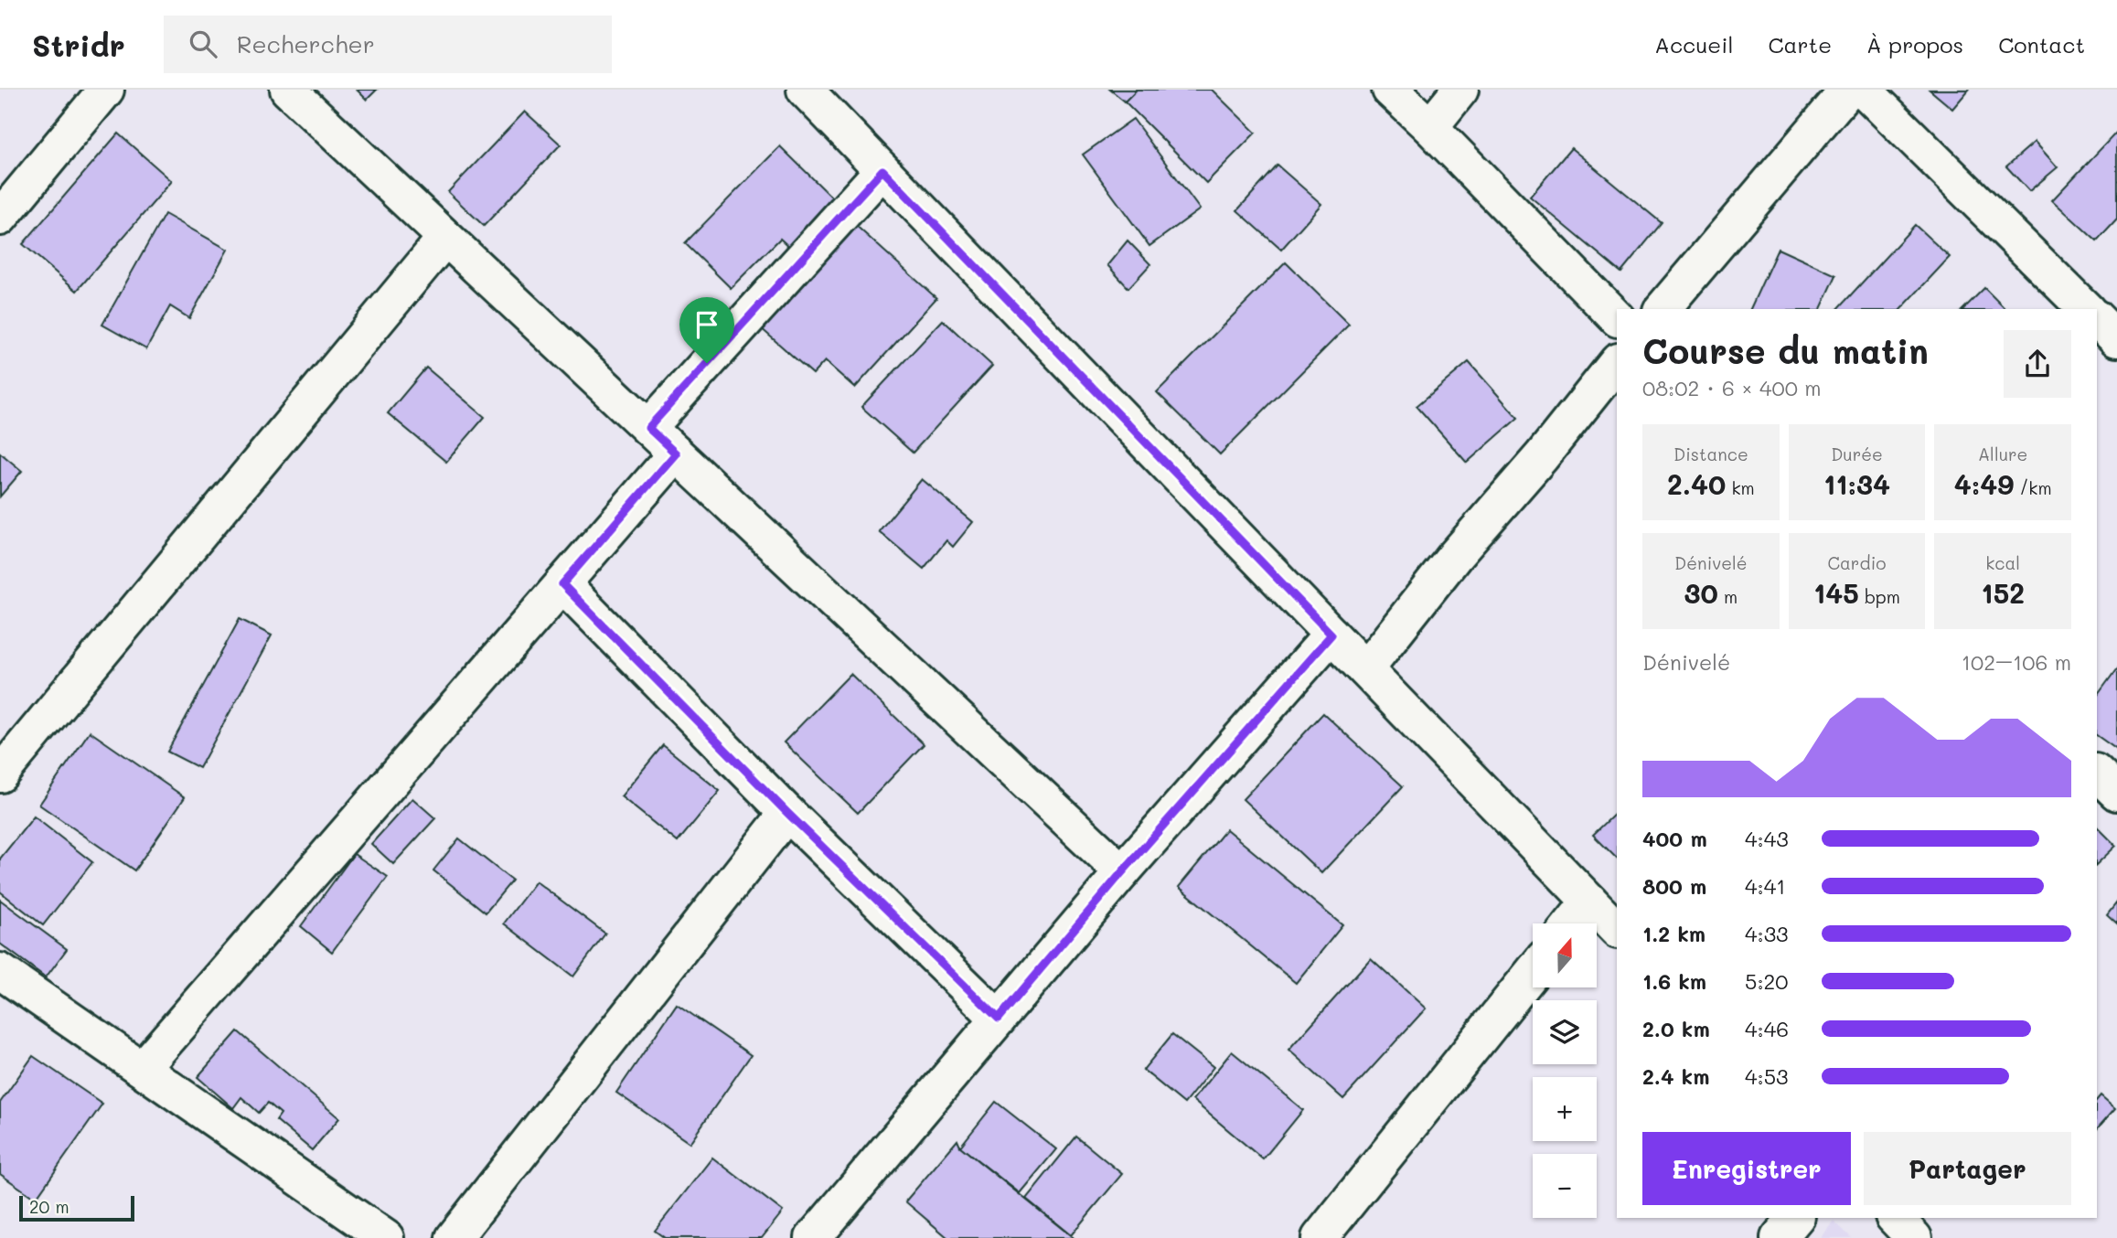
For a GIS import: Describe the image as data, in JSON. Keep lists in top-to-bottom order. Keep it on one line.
{"scale_bar":"20 m","north":"top","page":{"header":"Stridr","search":"Rechercher","nav":["Accueil","Carte","À propos","Contact"],"heading":["Course du matin","08:02 · 6 × 400 m"],"stats":[["Distance","2.40 km"],["Durée","11:34"],["Allure","4:49 /km"],["Dénivelé","30 m"],["Cardio","145 bpm"],["kcal","152"]],"chart":["Dénivelé","102–106 m"],"list":[{"name":"400 m","note":"4:43"},{"name":"800 m","note":"4:41"},{"name":"1.2 km","note":"4:33"},{"name":"1.6 km","note":"5:20"},{"name":"2.0 km","note":"4:46"},{"name":"2.4 km","note":"4:53"}],"map_buttons":["+","−"],"buttons":["Enregistrer","Partager"],"scale":"20 m"}}
